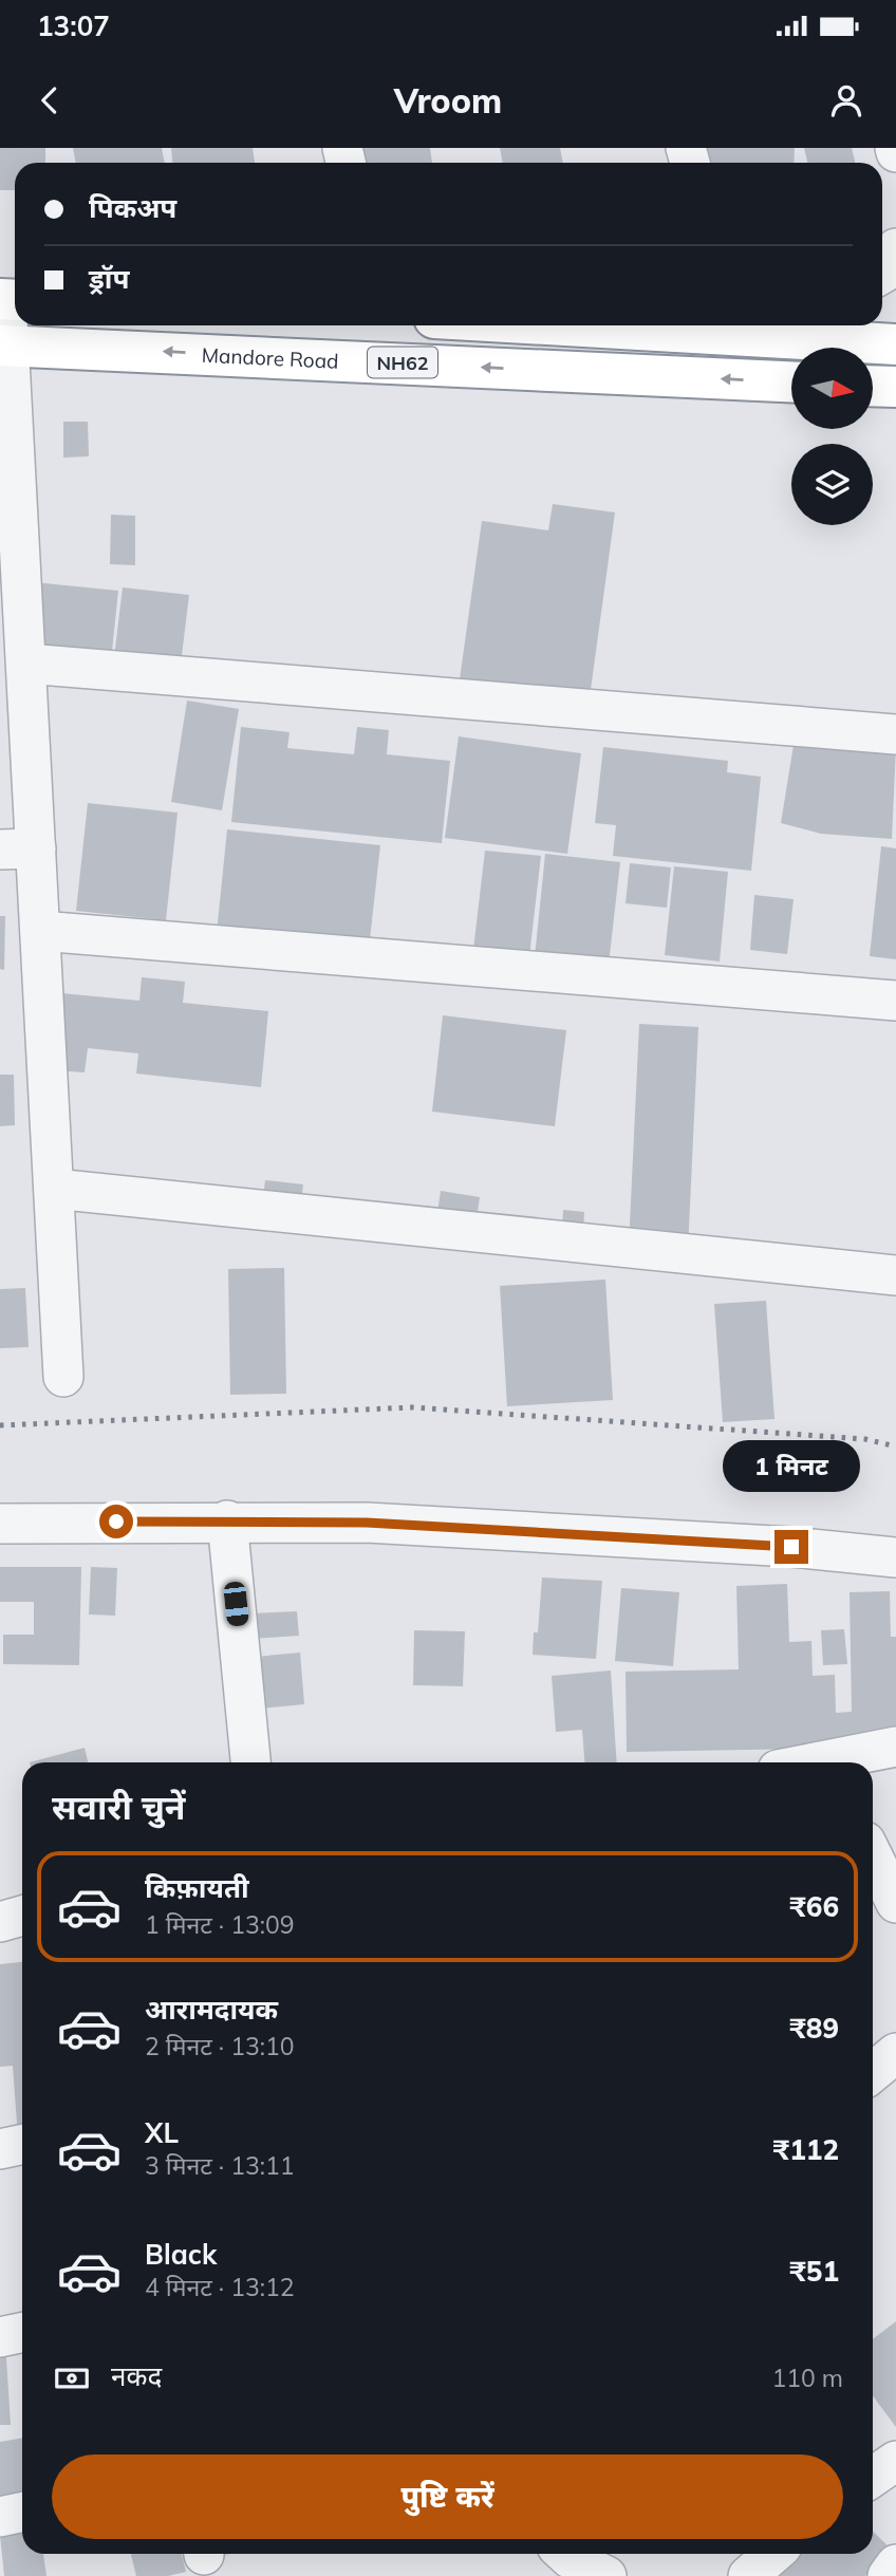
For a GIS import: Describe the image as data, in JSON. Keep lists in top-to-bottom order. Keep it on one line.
{"streets":{"highway":["Mandore Road","NH62"]},"one_way":["Mandore Road"],"north":"right","page":{"status":"13:07","header":"Vroom","banner":["पिकअप","ड्रॉप"],"bubble":"1 मिनट","heading":"सवारी चुनें","list":[{"name":"किफ़ायती","note":"1 मिनट · 13:09","value":"₹66"},{"name":"आरामदायक","note":"2 मिनट · 13:10","value":"₹89"},{"name":"XL","note":"3 मिनट · 13:11","value":"₹112"},{"name":"Black","note":"4 मिनट · 13:12","value":"₹51"}],"pay":["नकद","110 m"],"buttons":"पुष्टि करें"}}
